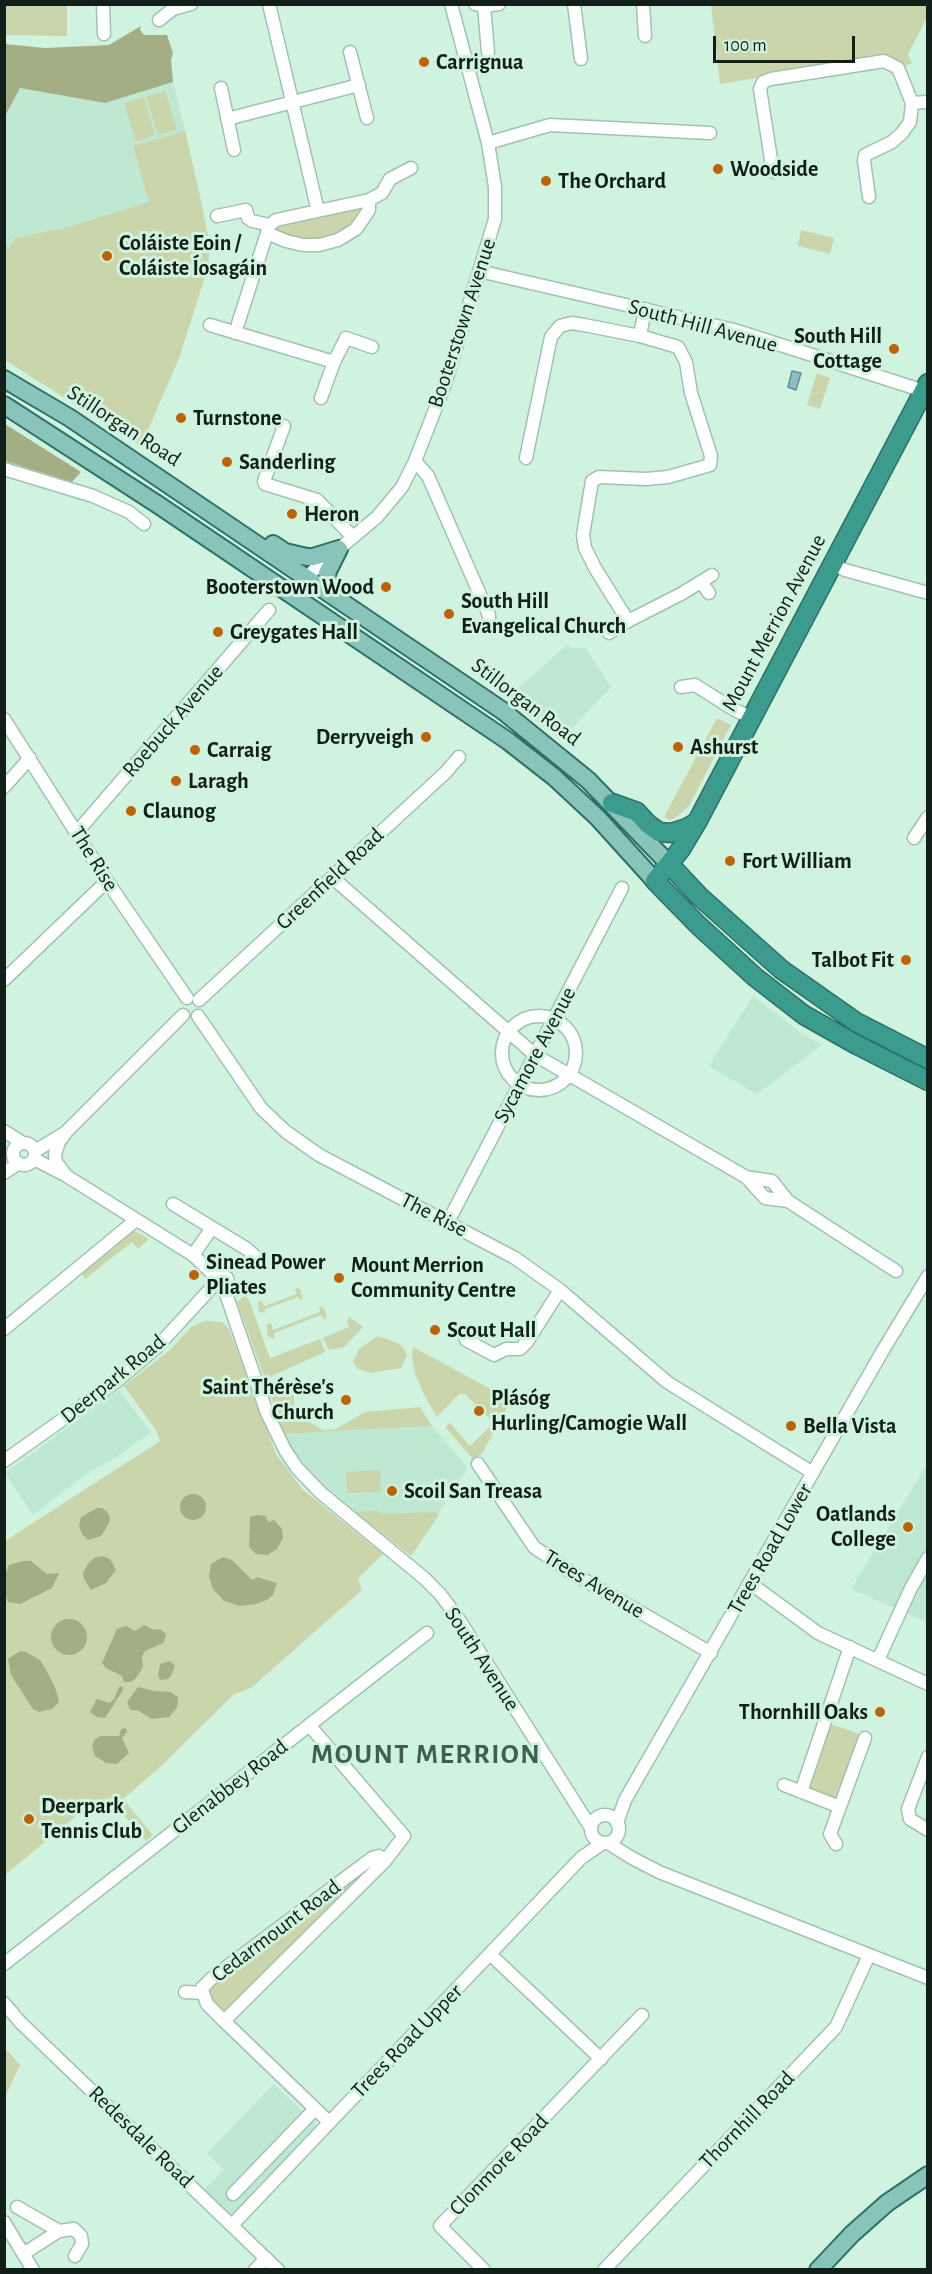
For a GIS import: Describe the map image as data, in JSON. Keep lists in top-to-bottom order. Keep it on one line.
{"streets":{"highway":["Stillorgan Road","Mount Merrion Avenue"],"street":["Booterstown Avenue","South Hill Avenue","Roebuck Avenue","The Rise","Greenfield Road","Sycamore Avenue","Deerpark Road","Trees Road Lower","Trees Avenue","South Avenue","Glenabbey Road","Cedarmount Road","Trees Road Upper","Thornhill Road","Redesdale Road","Clonmore Road"]},"crossings":[["Booterstown Avenue","South Hill Avenue"],["Booterstown Avenue","Stillorgan Road"],["South Hill Avenue","Mount Merrion Avenue"],["Stillorgan Road","Mount Merrion Avenue"],["Roebuck Avenue","The Rise"],["The Rise","Greenfield Road"],["The Rise","Sycamore Avenue"],["The Rise","Trees Road Lower"],["Deerpark Road","South Avenue"],["Trees Road Lower","Trees Avenue"],["Trees Road Lower","South Avenue"],["Glenabbey Road","Cedarmount Road"],["Cedarmount Road","Trees Road Upper"],["Trees Road Upper","Redesdale Road"]],"districts":["MOUNT MERRION"],"places":["Carrignua","Woodside","The Orchard","Coláiste Eoin / Coláiste Íosagáin","South Hill Cottage","Turnstone","Sanderling","Heron","Booterstown Wood","South Hill Evangelical Church","Greygates Hall","Derryveigh","Ashurst","Carraig","Laragh","Claunog","Fort William","Talbot Fit","Sinead Power Pliates","Mount Merrion Community Centre","Scout Hall","Saint Thérèse's Church","Plásóg Hurling/Camogie Wall","Bella Vista","Scoil San Treasa","Oatlands College","Thornhill Oaks","Deerpark Tennis Club"],"scale_bar":"100 m"}
